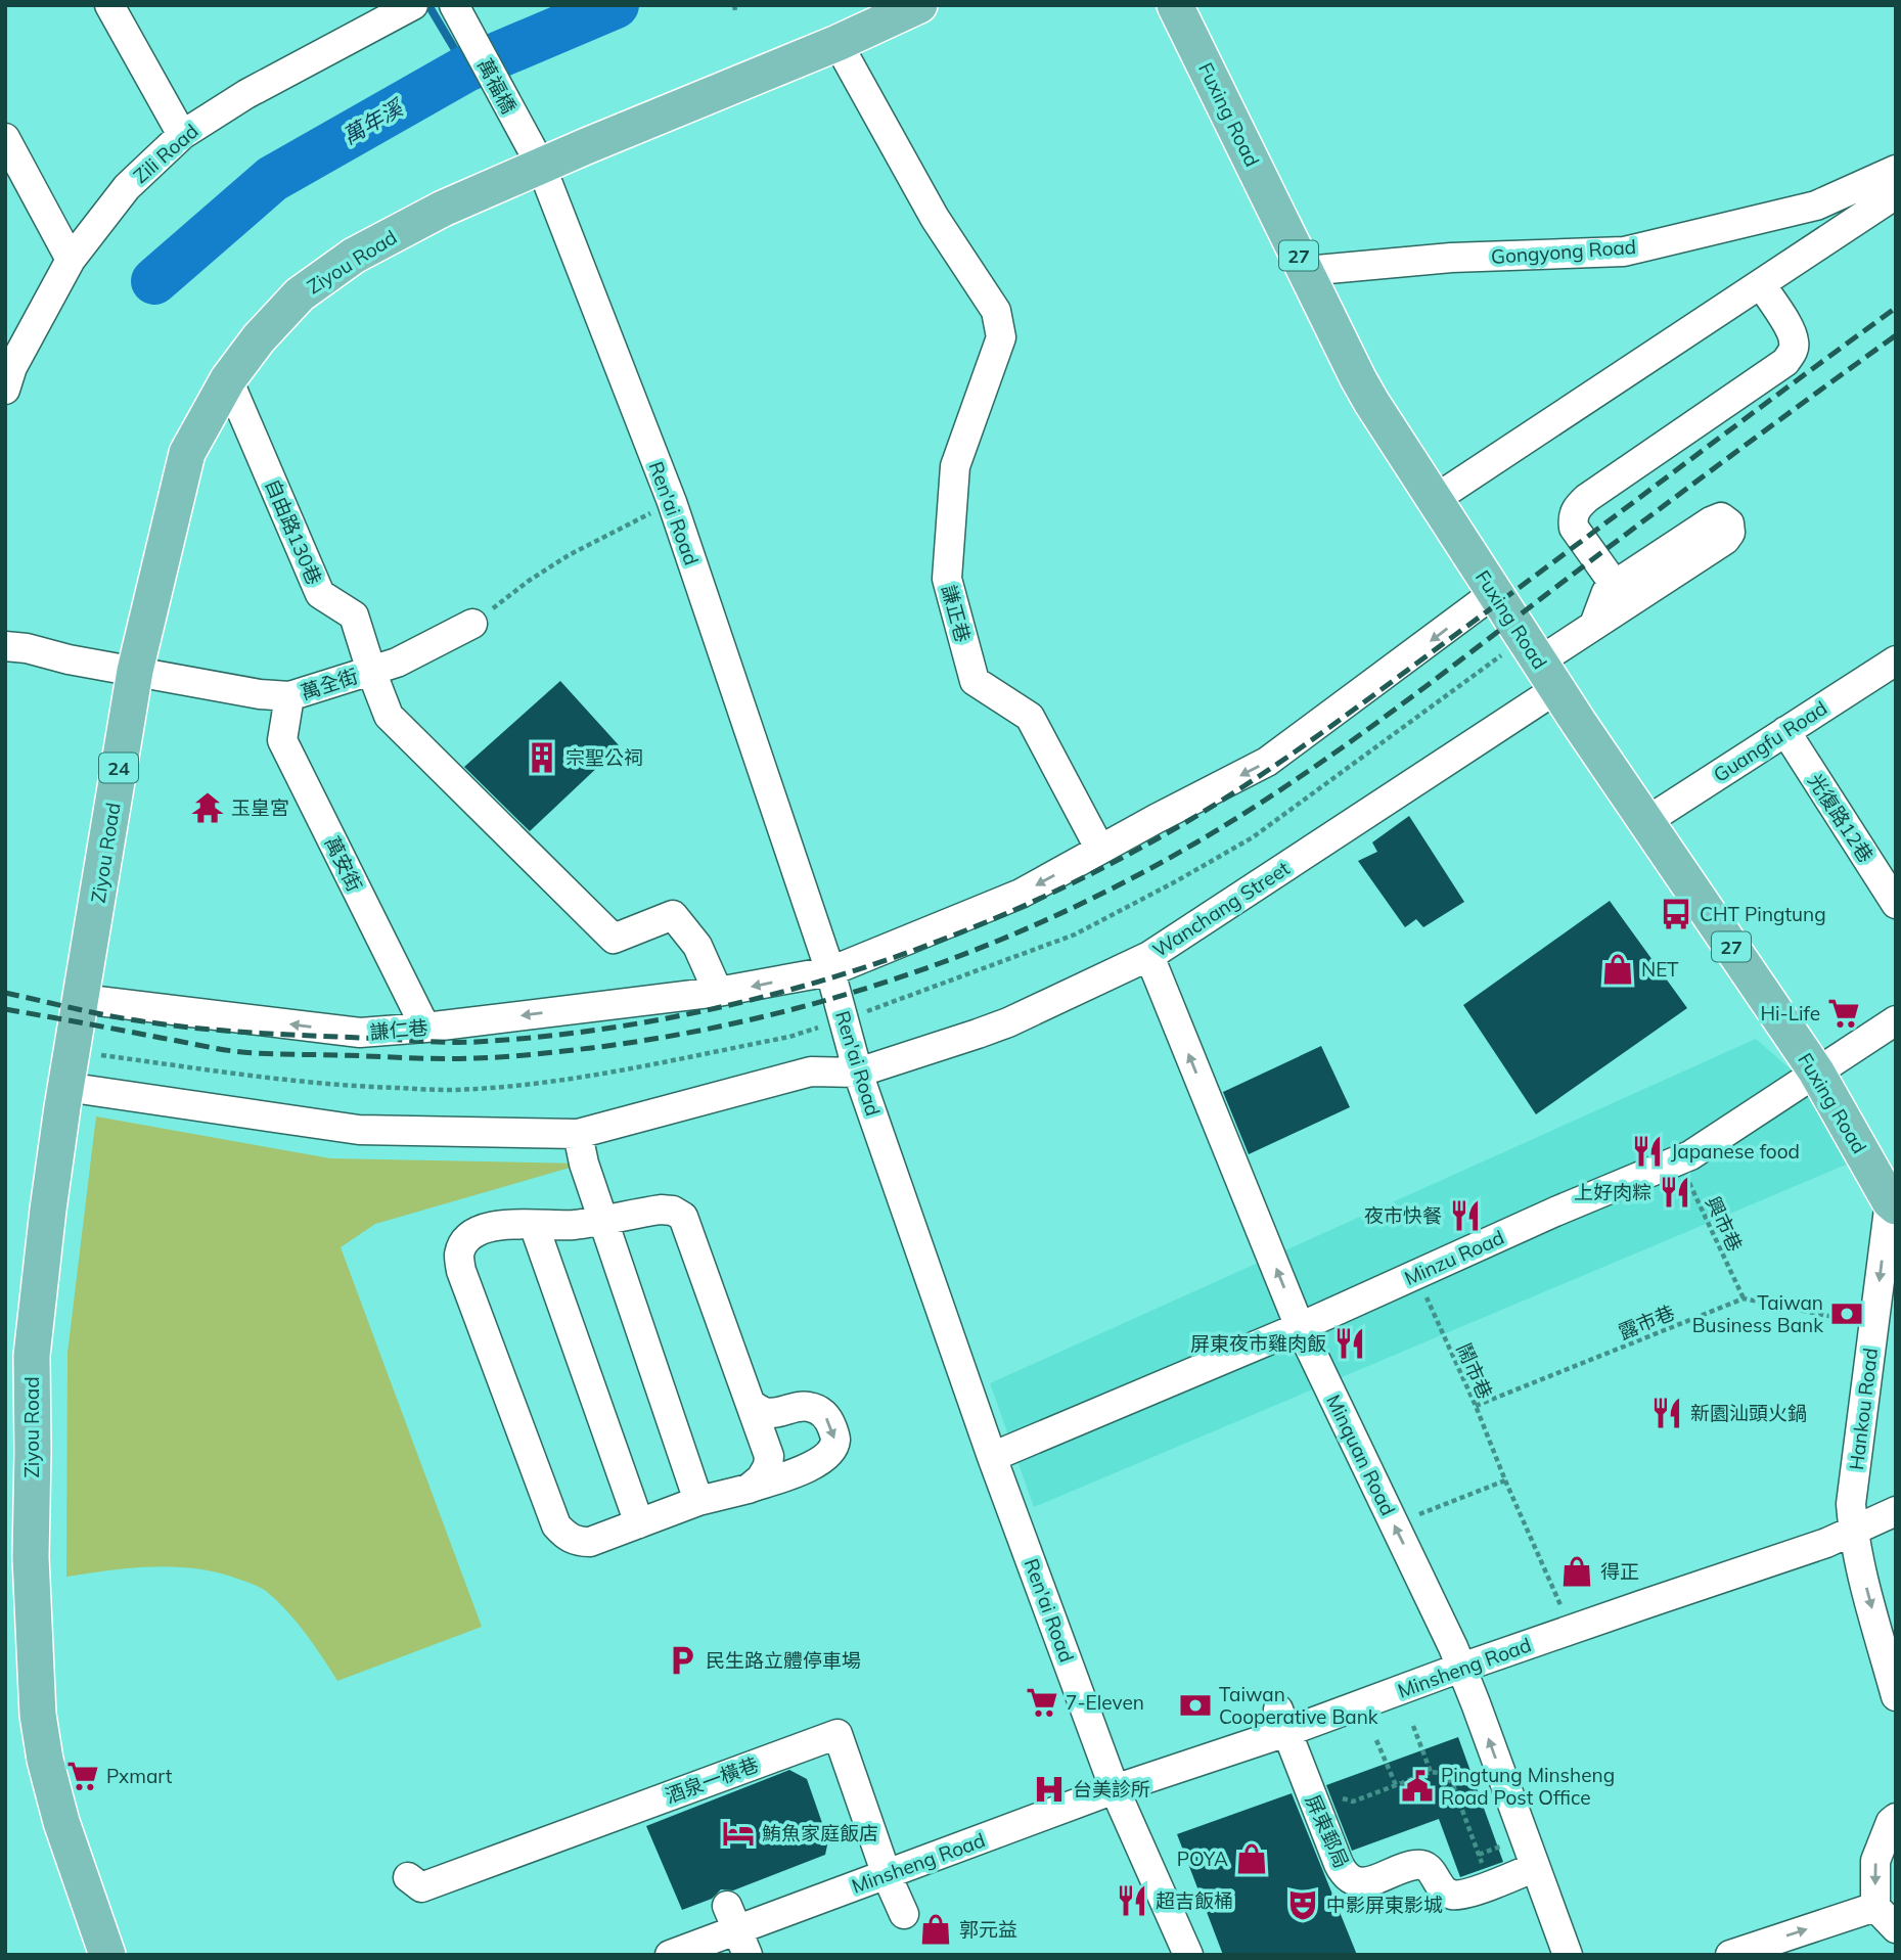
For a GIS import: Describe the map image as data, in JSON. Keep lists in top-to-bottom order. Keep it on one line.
{"streets":{"main road":["Fuxing Road","27","Ziyou Road","24"],"street":["萬福橋","Zili Road","Gongyong Road","Ren'ai Road","自由路130巷","謙正巷","萬全街","Guangfu Road","光復路12巷","萬安街","Wanchang Street","謙仁巷","Minzu Road","Hankou Road","Minquan Road","Minsheng Road","酒泉一橫巷","屏東郵局"],"path":["興市巷","露市巷","鬧市巷"]},"crossings":[["萬福橋","Ziyou Road"],["萬福橋","Ren'ai Road"],["Fuxing Road","Gongyong Road"],["Fuxing Road","Guangfu Road"],["Fuxing Road","Wanchang Street"],["Fuxing Road","Minzu Road"],["Fuxing Road","Hankou Road"],["Ziyou Road","Ren'ai Road"],["Ziyou Road","自由路130巷"],["Ziyou Road","謙正巷"],["Ziyou Road","萬全街"],["Ziyou Road","Wanchang Street"],["Ziyou Road","謙仁巷"],["Ren'ai Road","Wanchang Street"],["Ren'ai Road","謙仁巷"],["Ren'ai Road","Minzu Road"],["Ren'ai Road","Minsheng Road"],["自由路130巷","萬全街"],["萬全街","萬安街"],["Guangfu Road","光復路12巷"],["萬安街","謙仁巷"],["Wanchang Street","Minquan Road"],["興市巷","Minzu Road"],["興市巷","露市巷"],["Minzu Road","鬧市巷"],["Minzu Road","Minquan Road"],["露市巷","鬧市巷"],["鬧市巷","Minsheng Road"],["Hankou Road","Minsheng Road"],["Minquan Road","Minsheng Road"],["Minquan Road","屏東郵局"],["Minsheng Road","酒泉一橫巷"],["Minsheng Road","屏東郵局"]],"one_way":["謙仁巷","Hankou Road","Minquan Road"],"water":["萬年溪"],"places":{"building":["宗聖公祠"],"temple":["玉皇宮"],"bus stop":["CHT Pingtung"],"shop":["NET","得正","POYA","郭元益"],"supermarket":["Hi-Life","7-Eleven","Pxmart"],"restaurant":["Japanese food","上好肉粽","夜市快餐","屏東夜市雞肉飯","新園汕頭火鍋","超吉飯桶"],"bank":["Taiwan Business Bank","Taiwan Cooperative Bank"],"parking":["民生路立體停車場"],"public building":["Pingtung Minsheng Road Post Office"],"hospital":["台美診所"],"hotel":["鮪魚家庭飯店"],"theatre":["中影屏東影城"]}}
